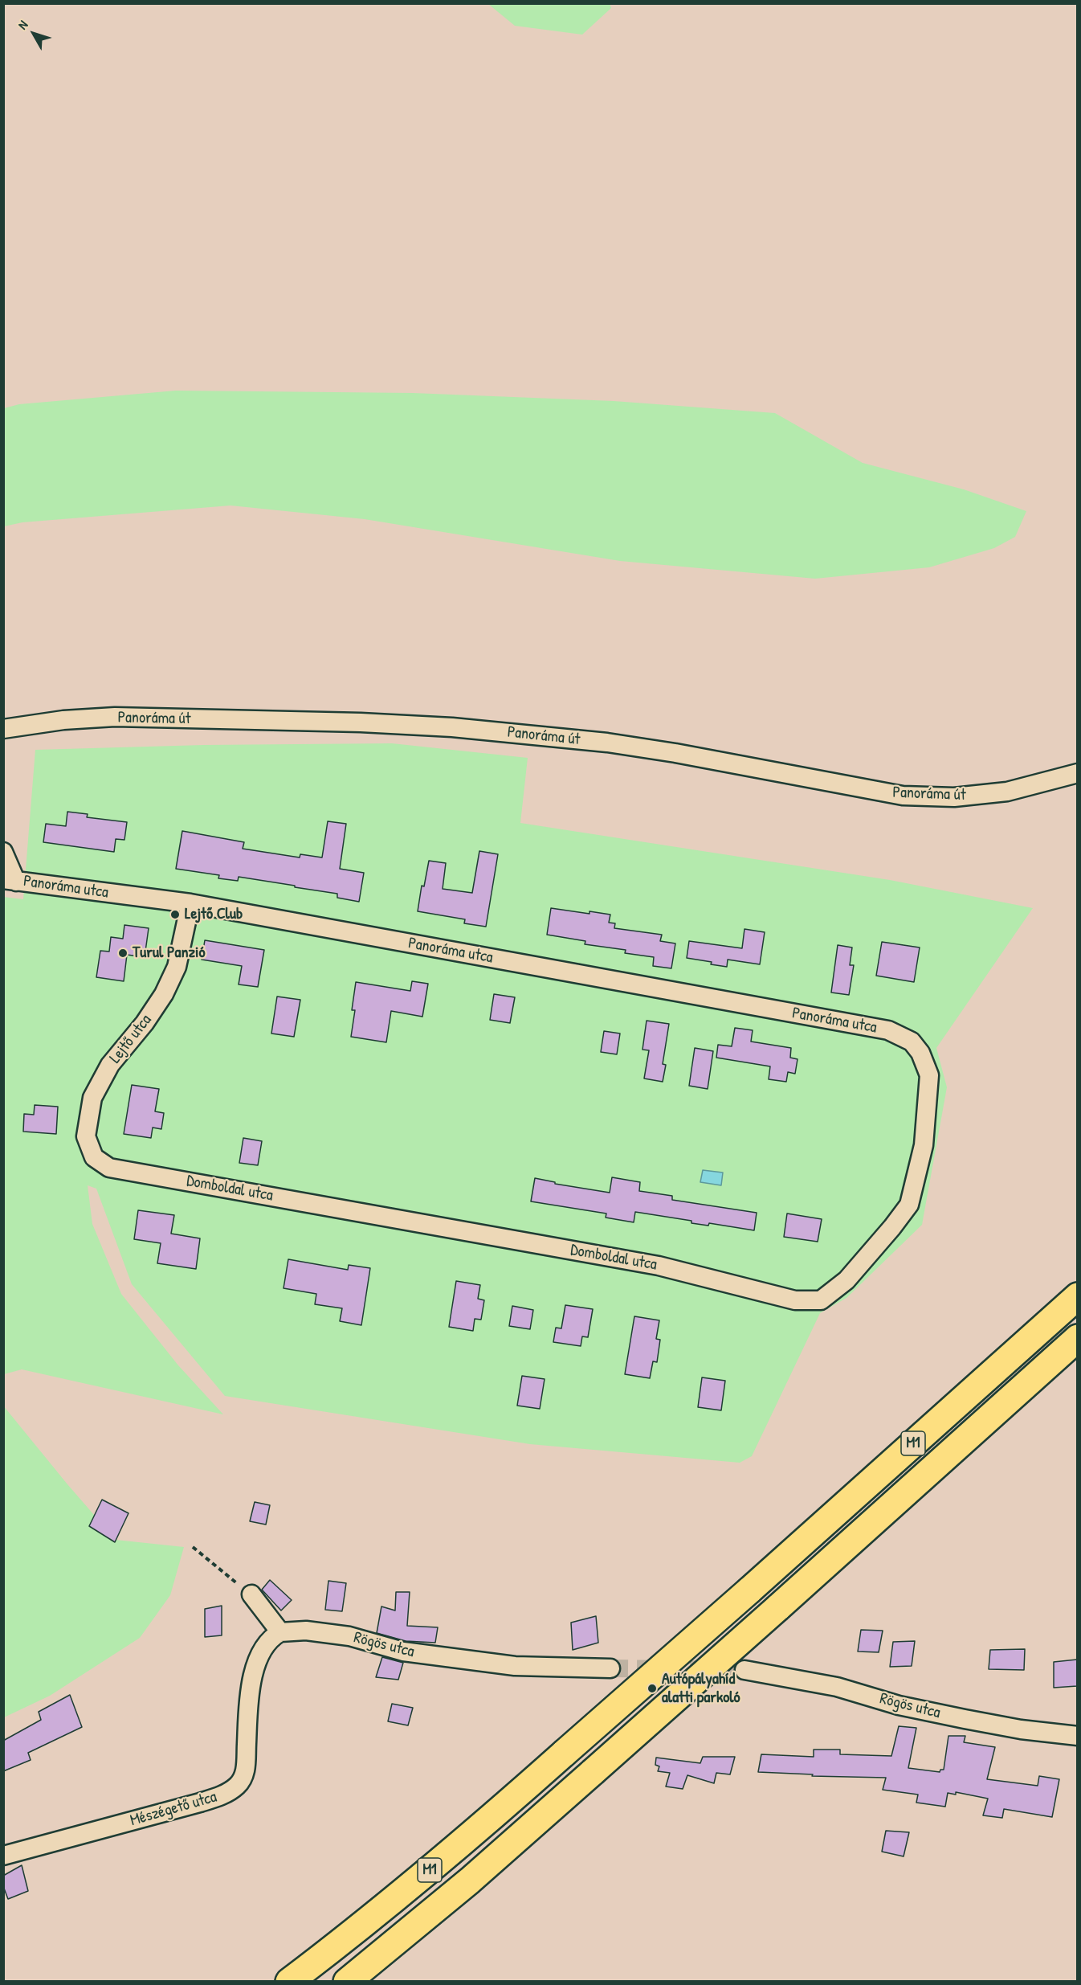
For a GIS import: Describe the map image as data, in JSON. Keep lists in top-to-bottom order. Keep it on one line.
{"streets":{"highway":["M1"],"street":["Panoráma út","Panoráma utca","Lejtő utca","Domboldal utca","Rögös utca","Mészégető utca"]},"crossings":[["Panoráma utca","Lejtő utca"],["Panoráma utca","Domboldal utca"],["Lejtő utca","Domboldal utca"],["Rögös utca","Mészégető utca"]],"places":["Lejtő Club","Turul Panzió","Autópályahíd alatti parkoló"],"north":"top left"}
